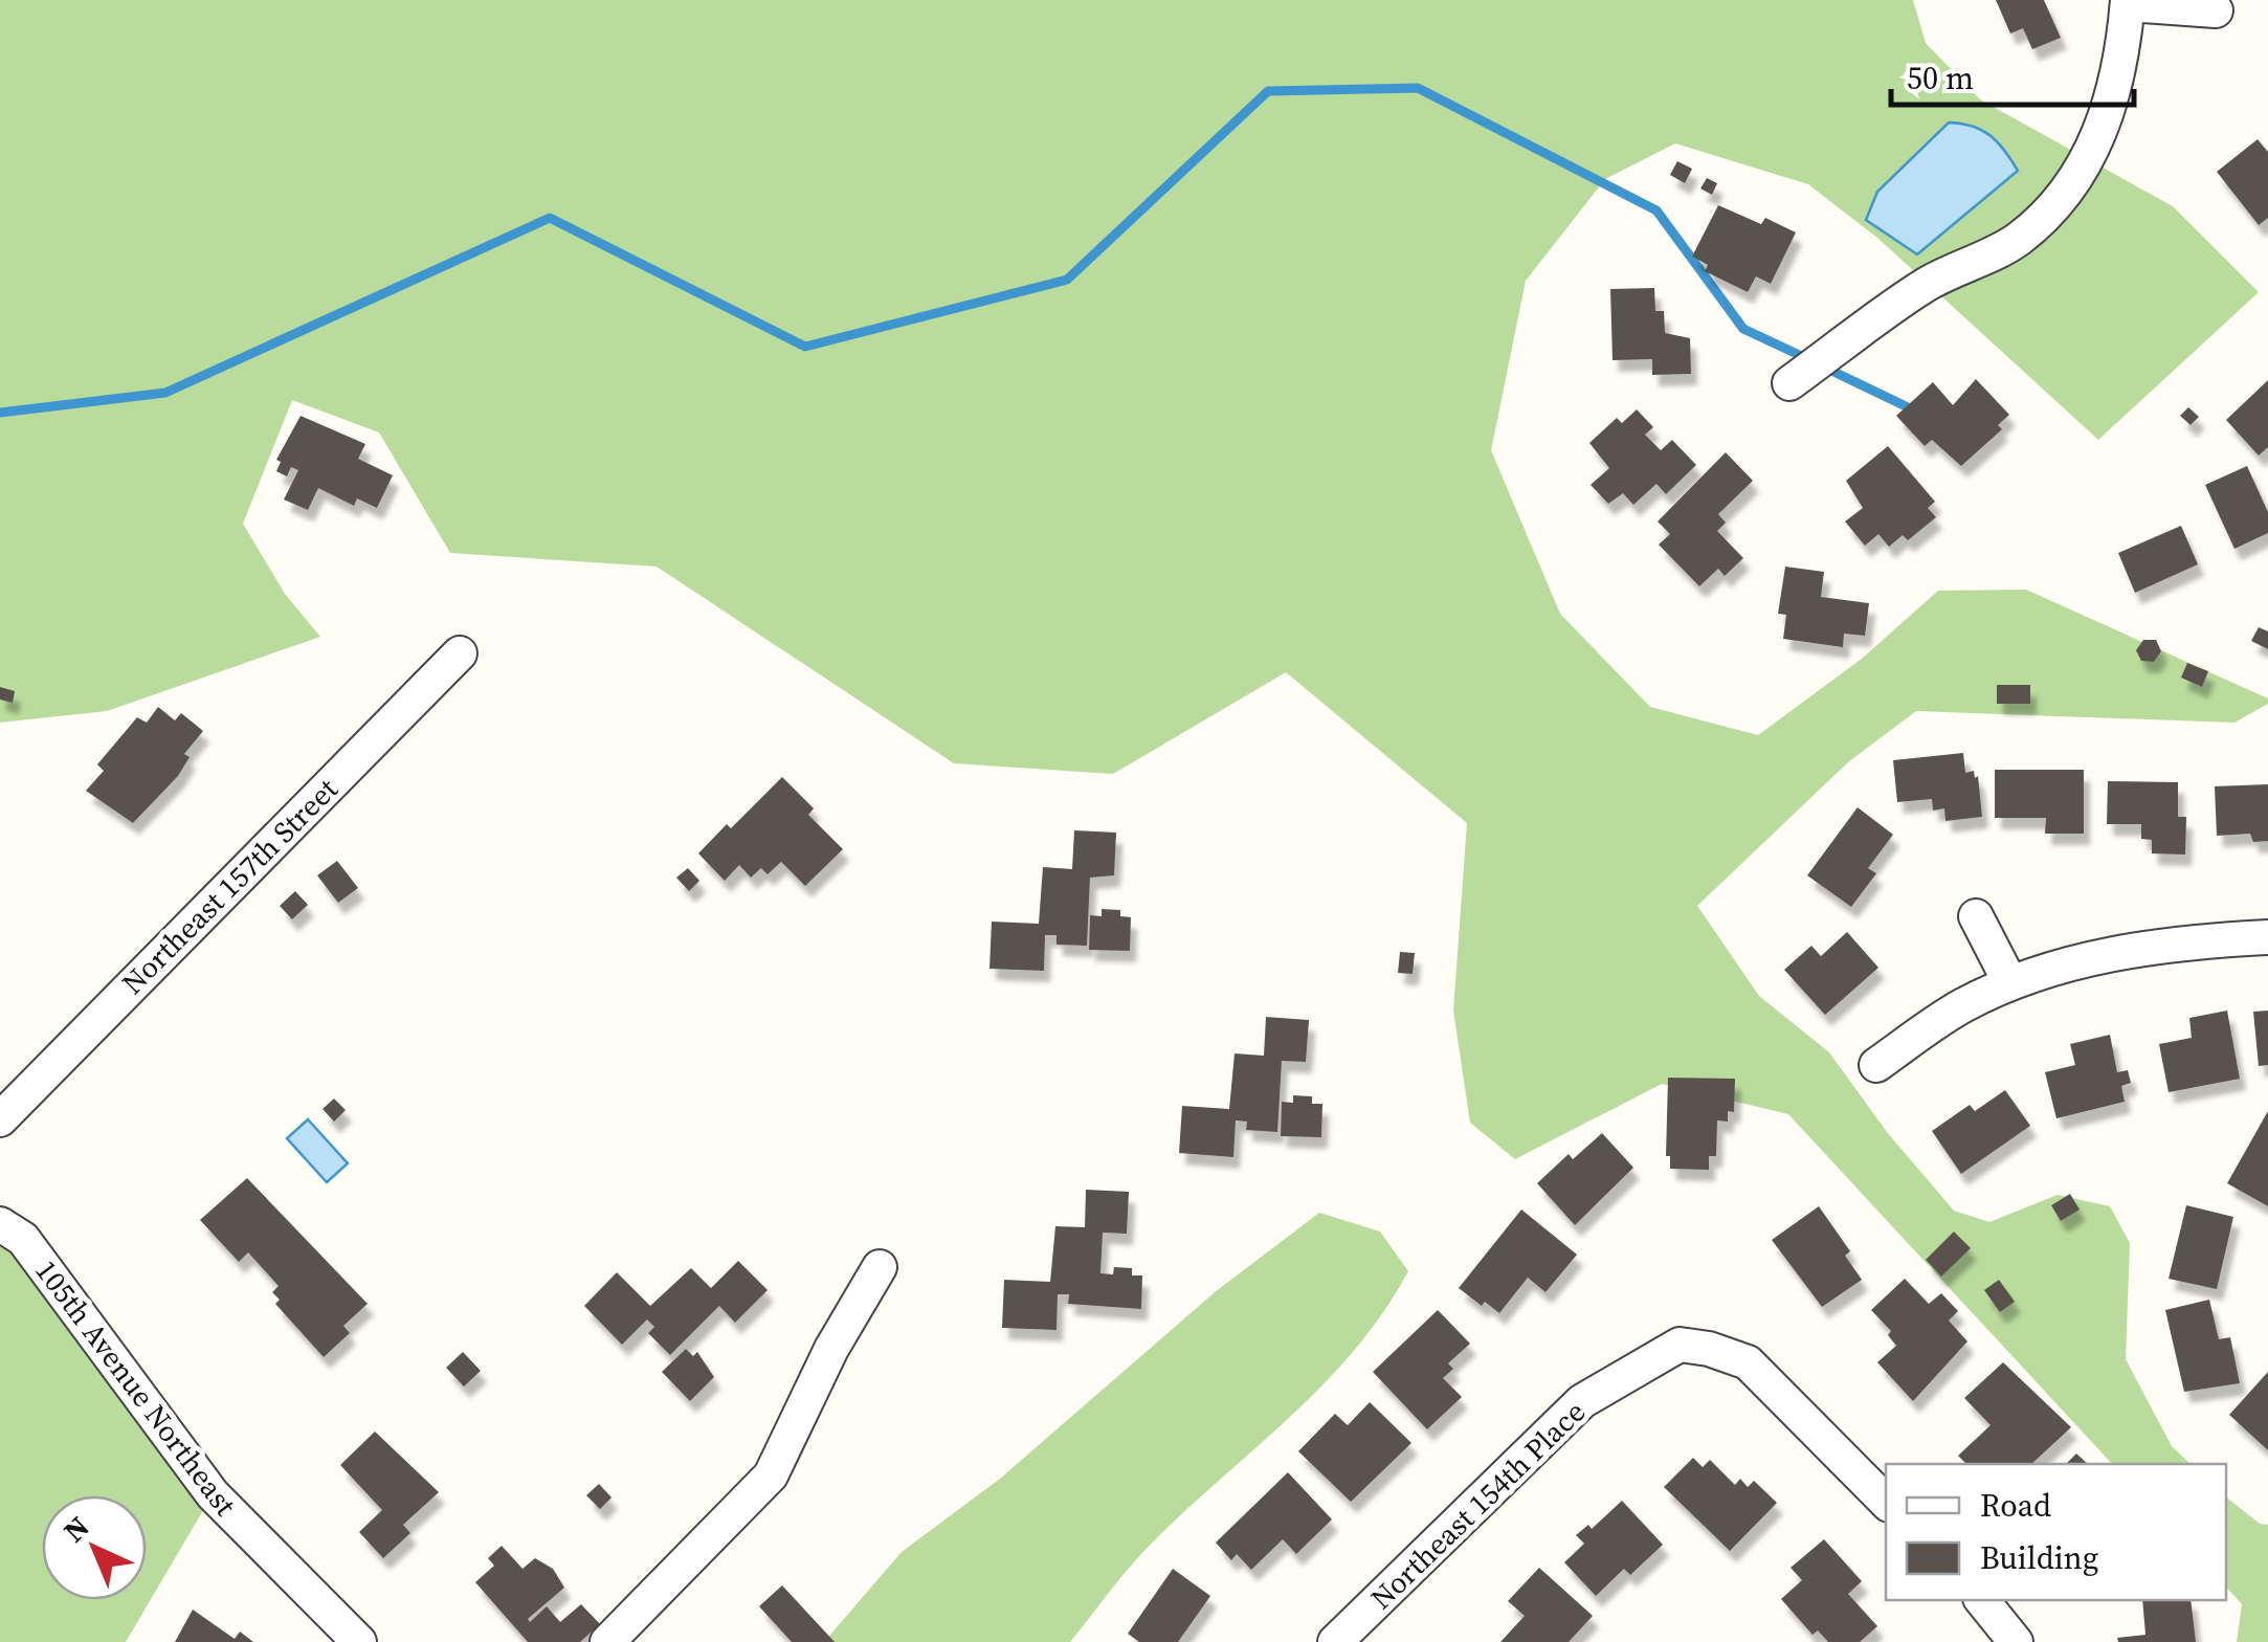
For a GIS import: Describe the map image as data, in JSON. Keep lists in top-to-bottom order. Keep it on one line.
{"streets":{"street":["Northeast 157th Street","105th Avenue Northeast","Northeast 154th Place"]},"legend":["Road","Building"],"scale_bar":"50 m","north":"top left"}
